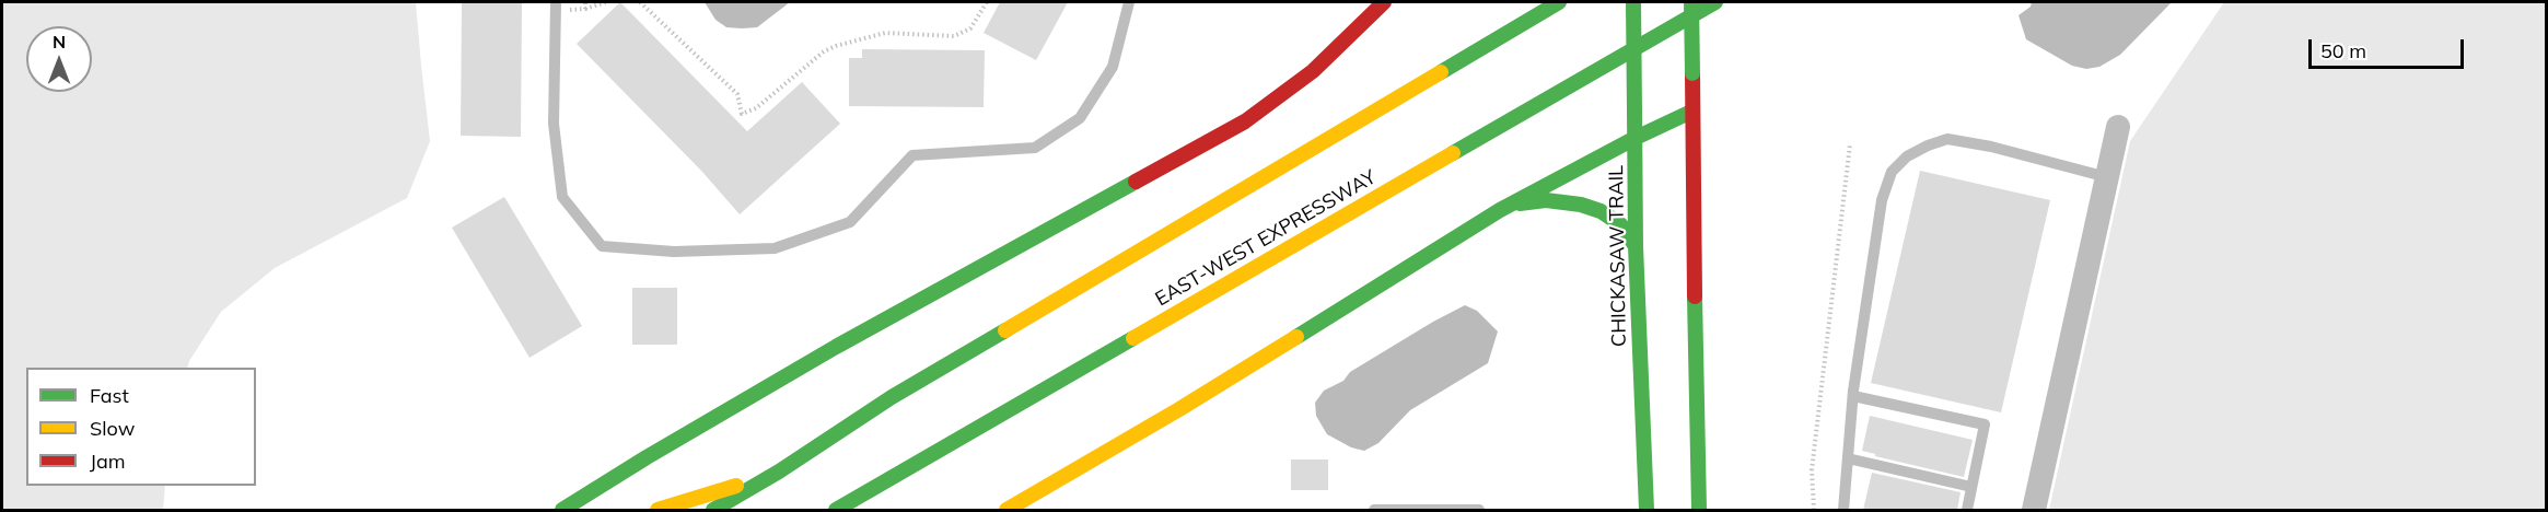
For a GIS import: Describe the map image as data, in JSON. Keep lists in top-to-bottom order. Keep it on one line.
{"streets":{"main road":["EAST-WEST EXPRESSWAY","CHICKASAW TRAIL"]},"legend":["Fast","Slow","Jam"],"scale_bar":"50 m","north":"top"}
